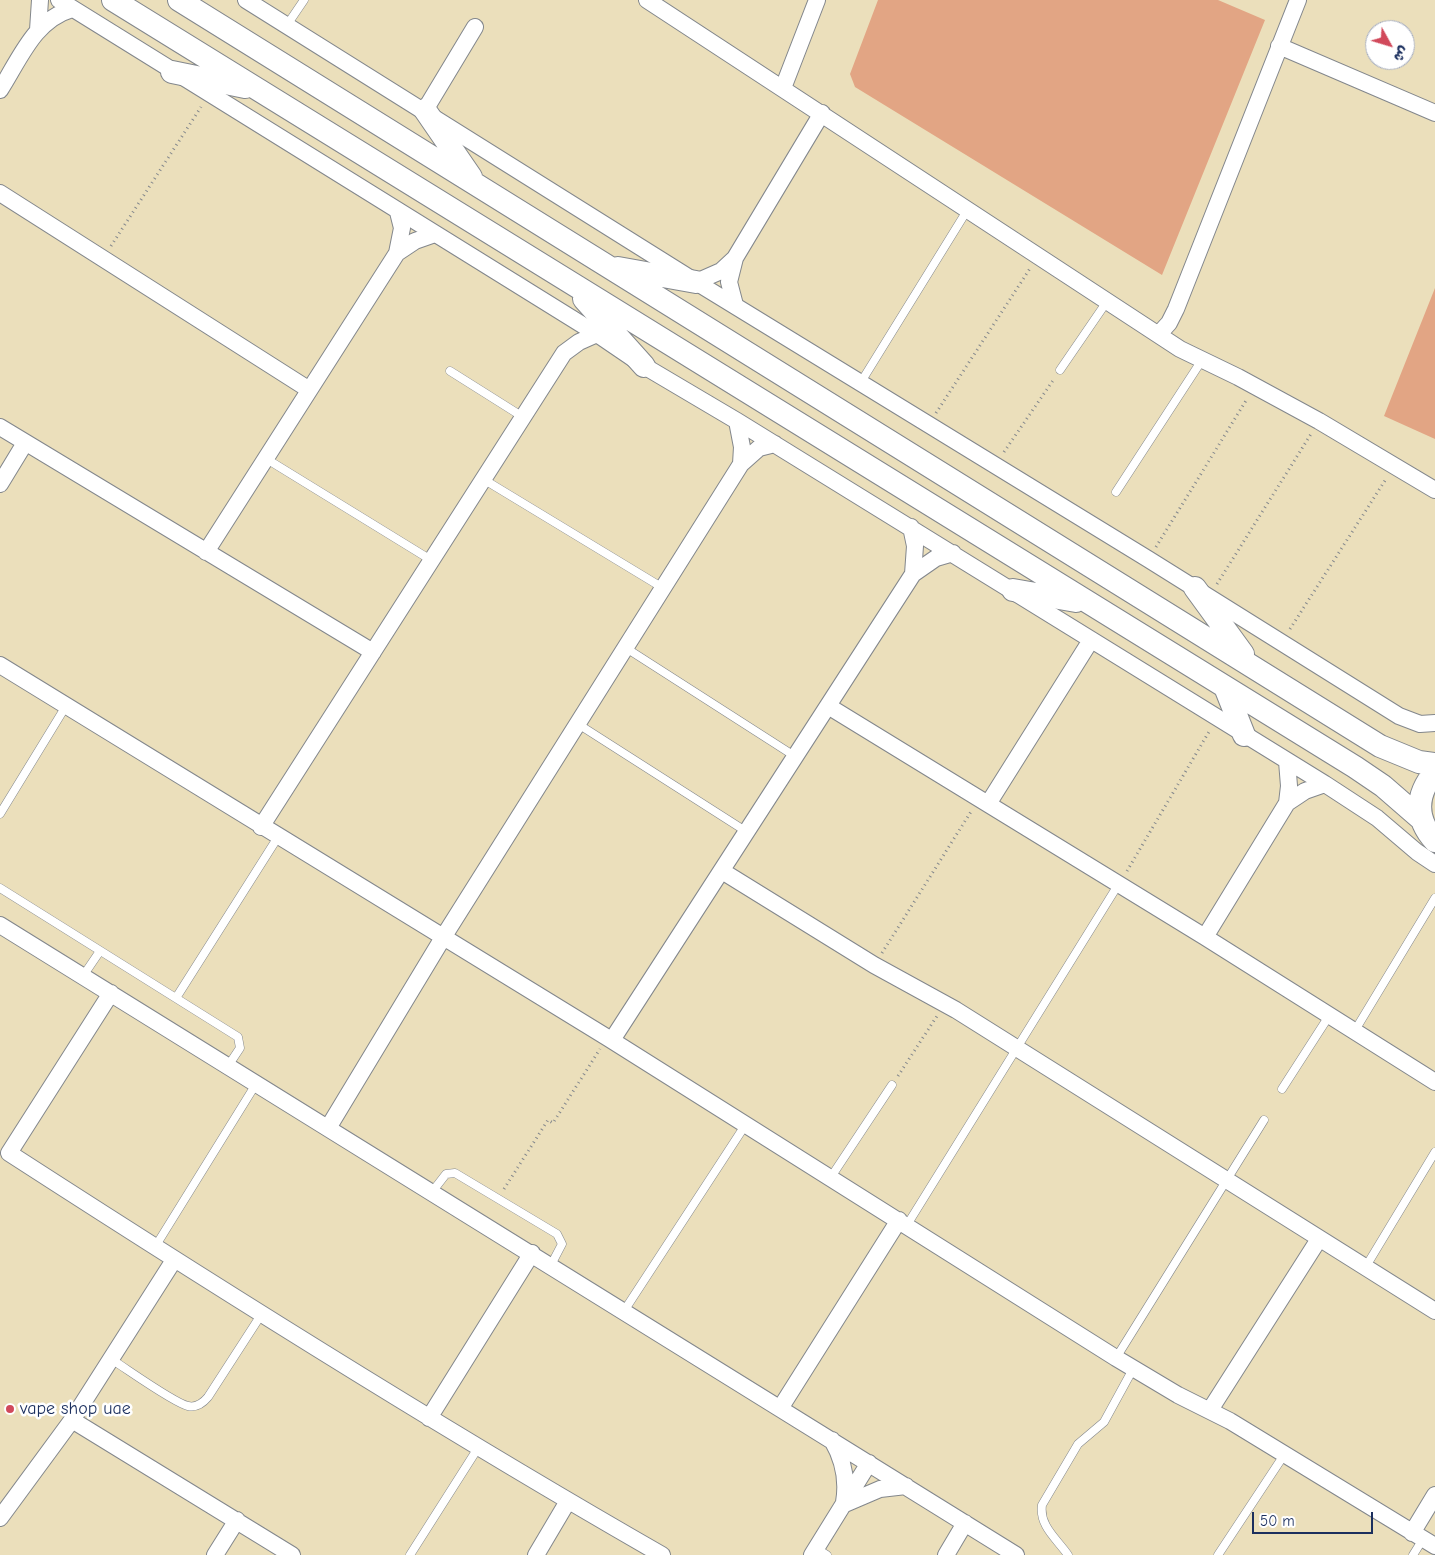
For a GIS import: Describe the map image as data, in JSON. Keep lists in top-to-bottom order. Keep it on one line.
{"places":["vape shop uae"],"scale_bar":"50 m","north":"bottom right"}
